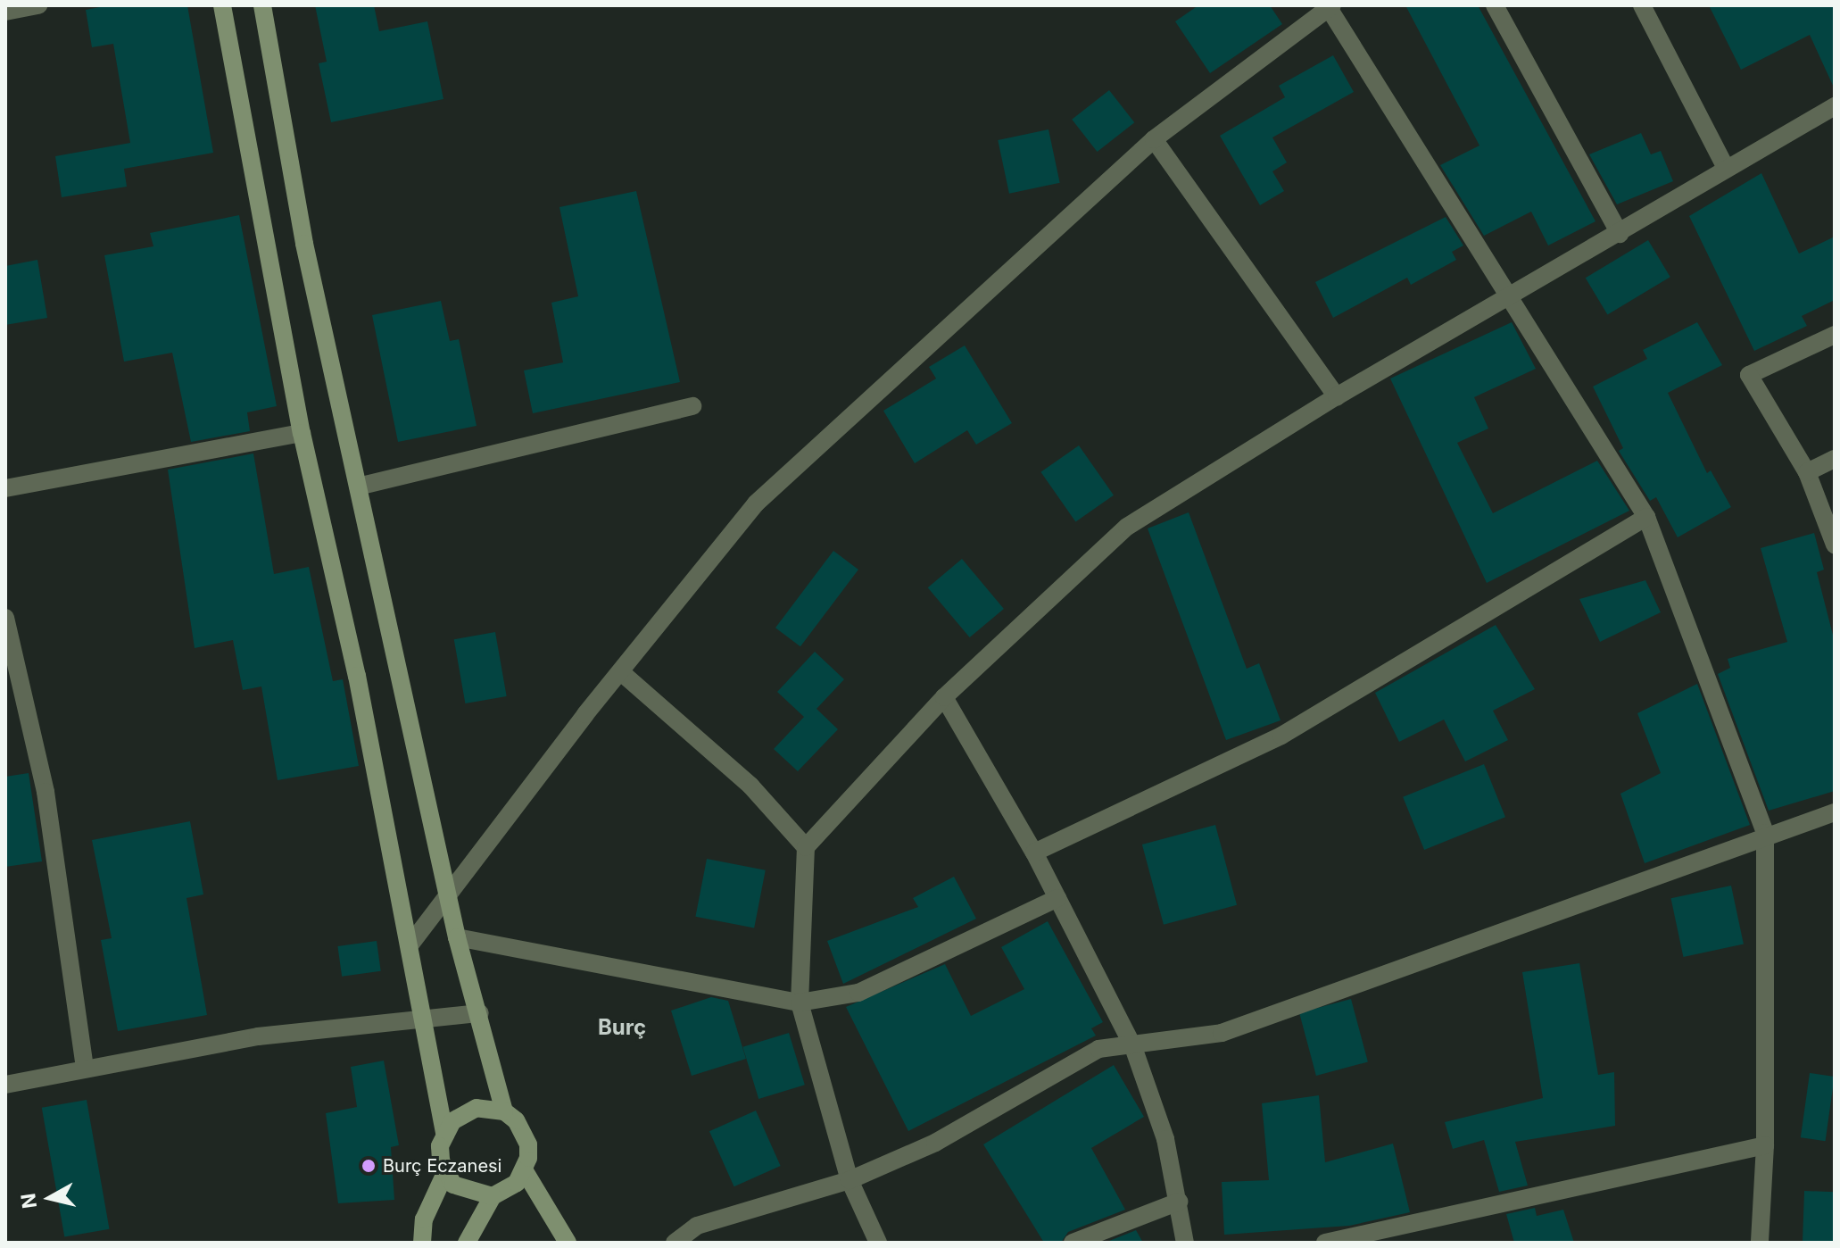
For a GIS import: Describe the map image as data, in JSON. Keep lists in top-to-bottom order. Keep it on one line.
{"districts":["Burç"],"places":["Burç Eczanesi"],"north":"left"}
